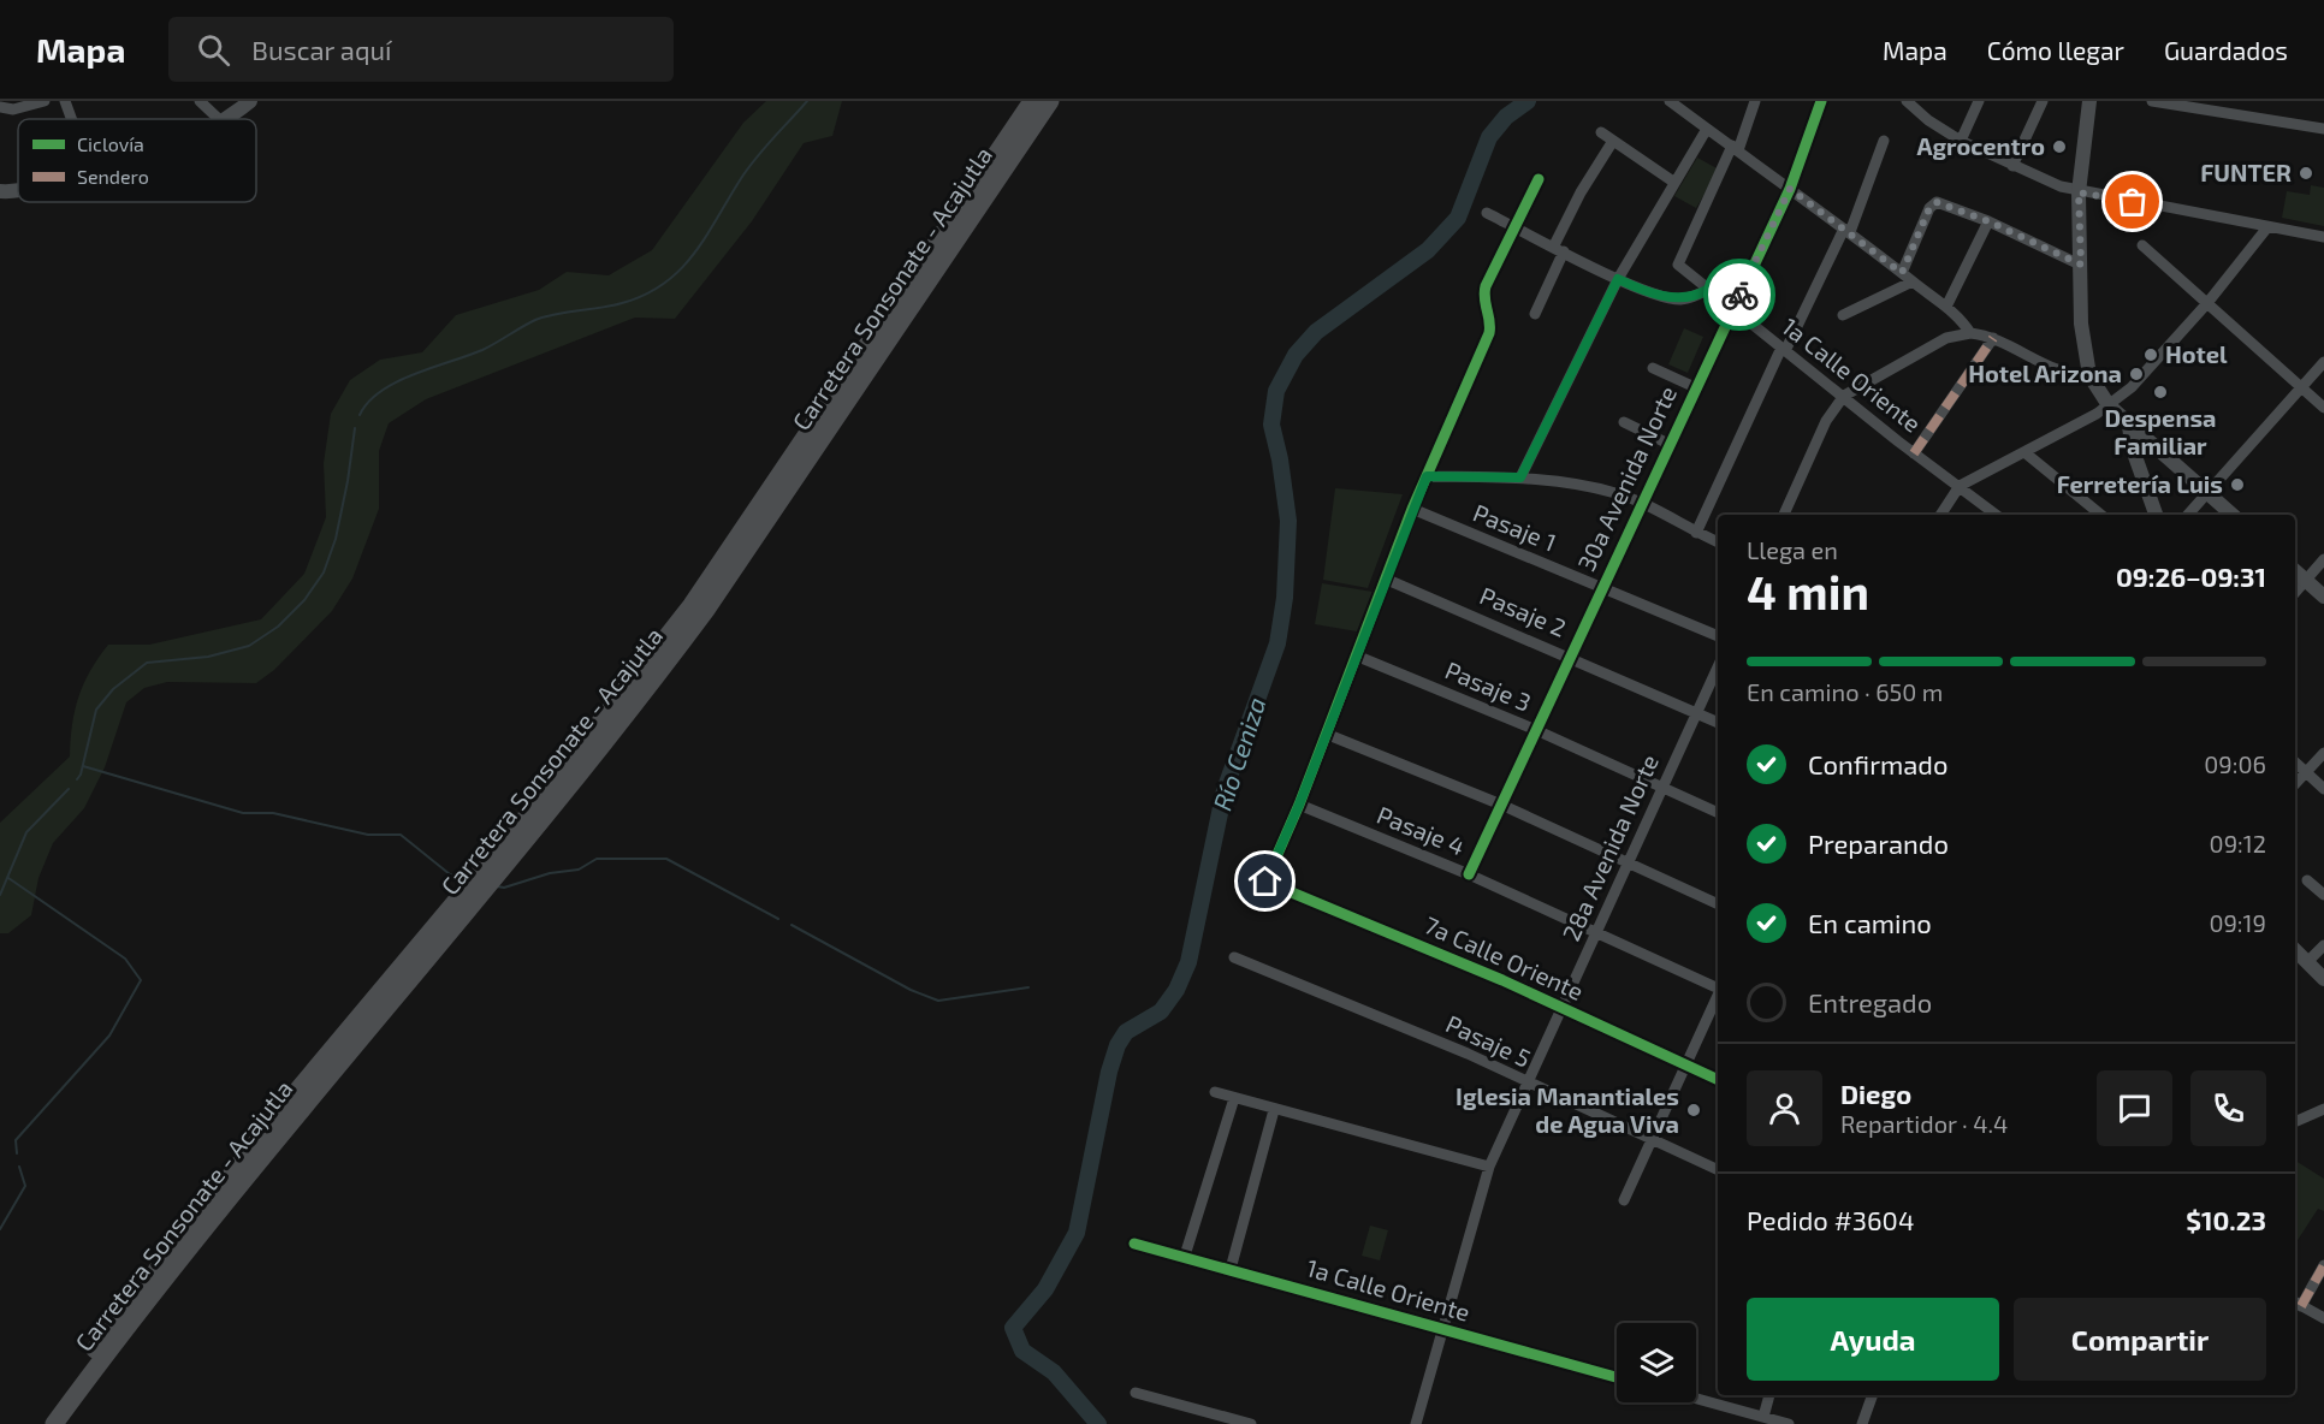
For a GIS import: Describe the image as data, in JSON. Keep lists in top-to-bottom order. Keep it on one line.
{"streets":{"highway":["Carretera Sonsonate - Acajutla"],"street":["1a Calle Oriente","30a Avenida Norte","Pasaje 1","Pasaje 2","Pasaje 3","Pasaje 4","28a Avenida Norte","7a Calle Oriente","Pasaje 5"]},"crossings":[["1a Calle Oriente","30a Avenida Norte"],["1a Calle Oriente","28a Avenida Norte"],["30a Avenida Norte","Pasaje 1"],["30a Avenida Norte","Pasaje 2"],["30a Avenida Norte","Pasaje 3"],["30a Avenida Norte","Pasaje 4"],["Pasaje 2","28a Avenida Norte"],["Pasaje 3","28a Avenida Norte"],["Pasaje 4","28a Avenida Norte"],["Pasaje 4","7a Calle Oriente"],["28a Avenida Norte","7a Calle Oriente"],["28a Avenida Norte","Pasaje 5"]],"water":["Río Ceniza"],"places":["Agrocentro","FUNTER","Hotel","Hotel Arizona","Despensa Familiar","Ferretería Luis","Iglesia Manantiales de Agua Viva"],"legend":["Ciclovía","Sendero"],"page":{"header":"Mapa","search":"Buscar aquí","nav":["Mapa","Cómo llegar","Guardados"],"heading":["4 min","Llega en","09:26–09:31"],"panel":["Diego","Repartidor · 4.4","Pedido #3604","$10.23"],"bar":"En camino · 650 m","list":[["Confirmado","09:06"],["Preparando","09:12"],["En camino","09:19"],"Entregado"],"buttons":["Ayuda","Compartir"]}}
